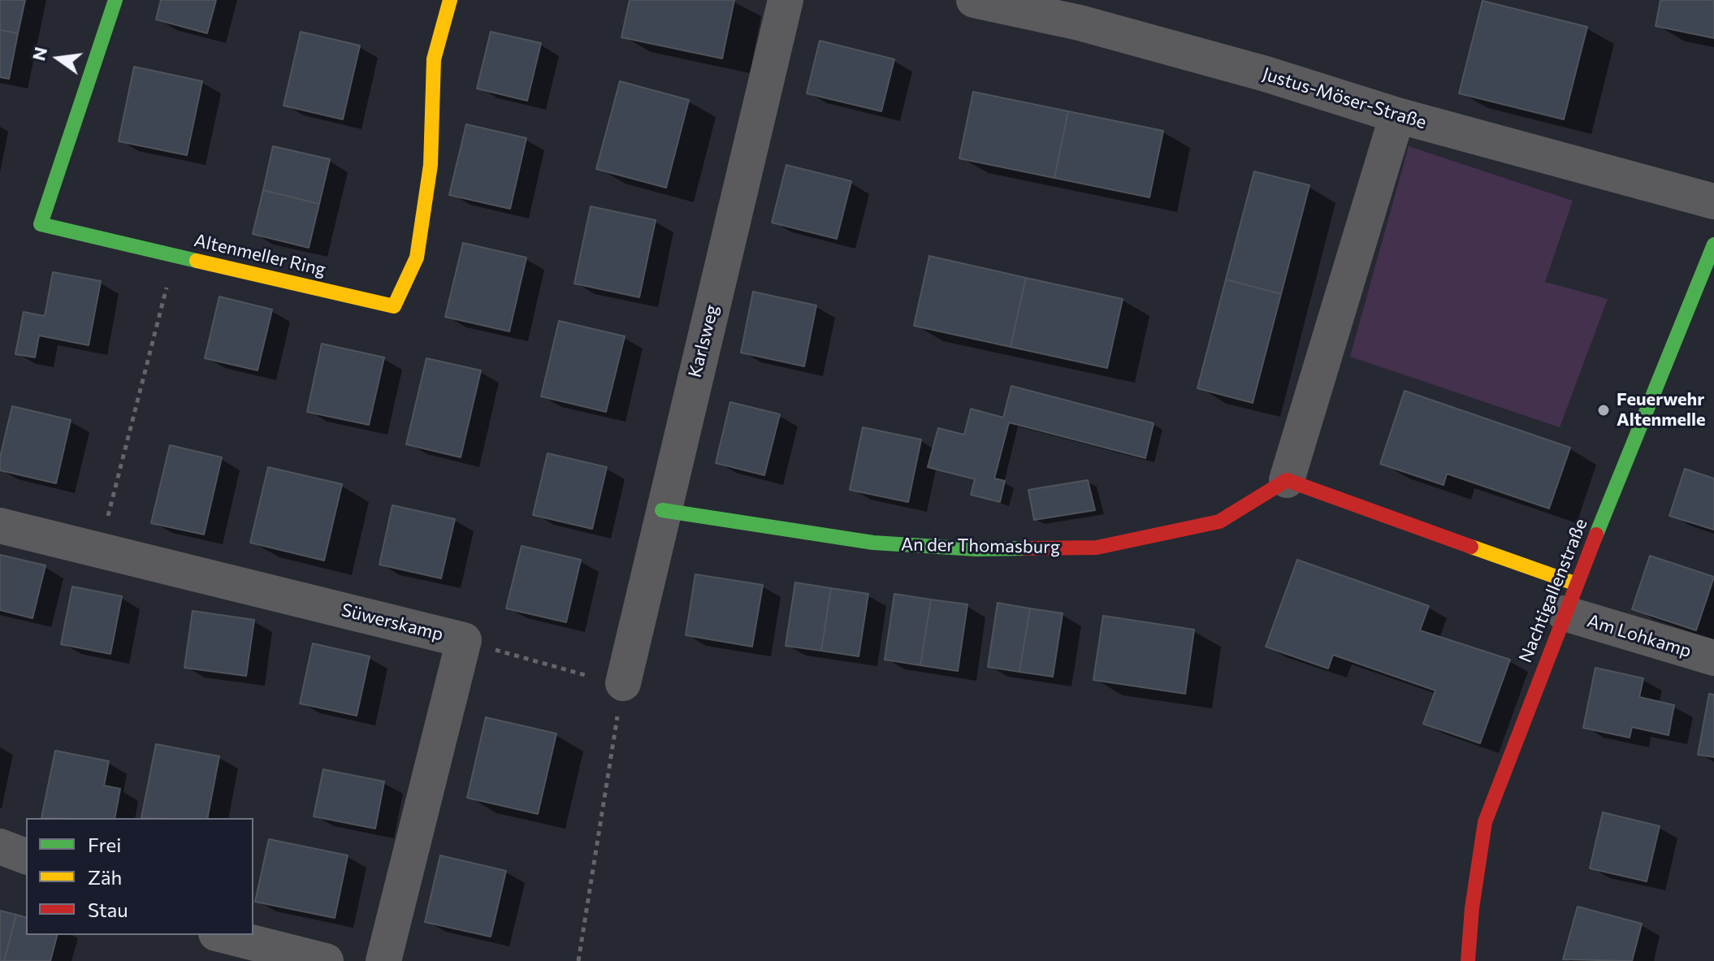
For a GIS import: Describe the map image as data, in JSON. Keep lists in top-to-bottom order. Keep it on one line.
{"streets":{"street":["Justus-Möser-Straße","Altenmeller Ring","Karlsweg","An der Thomasburg","Nachtigallenstraße","Süwerskamp","Am Lohkamp"]},"crossings":[["Karlsweg","An der Thomasburg"],["Nachtigallenstraße","Am Lohkamp"]],"places":["Feuerwehr Altenmelle"],"legend":["Frei","Zäh","Stau"],"north":"left"}
